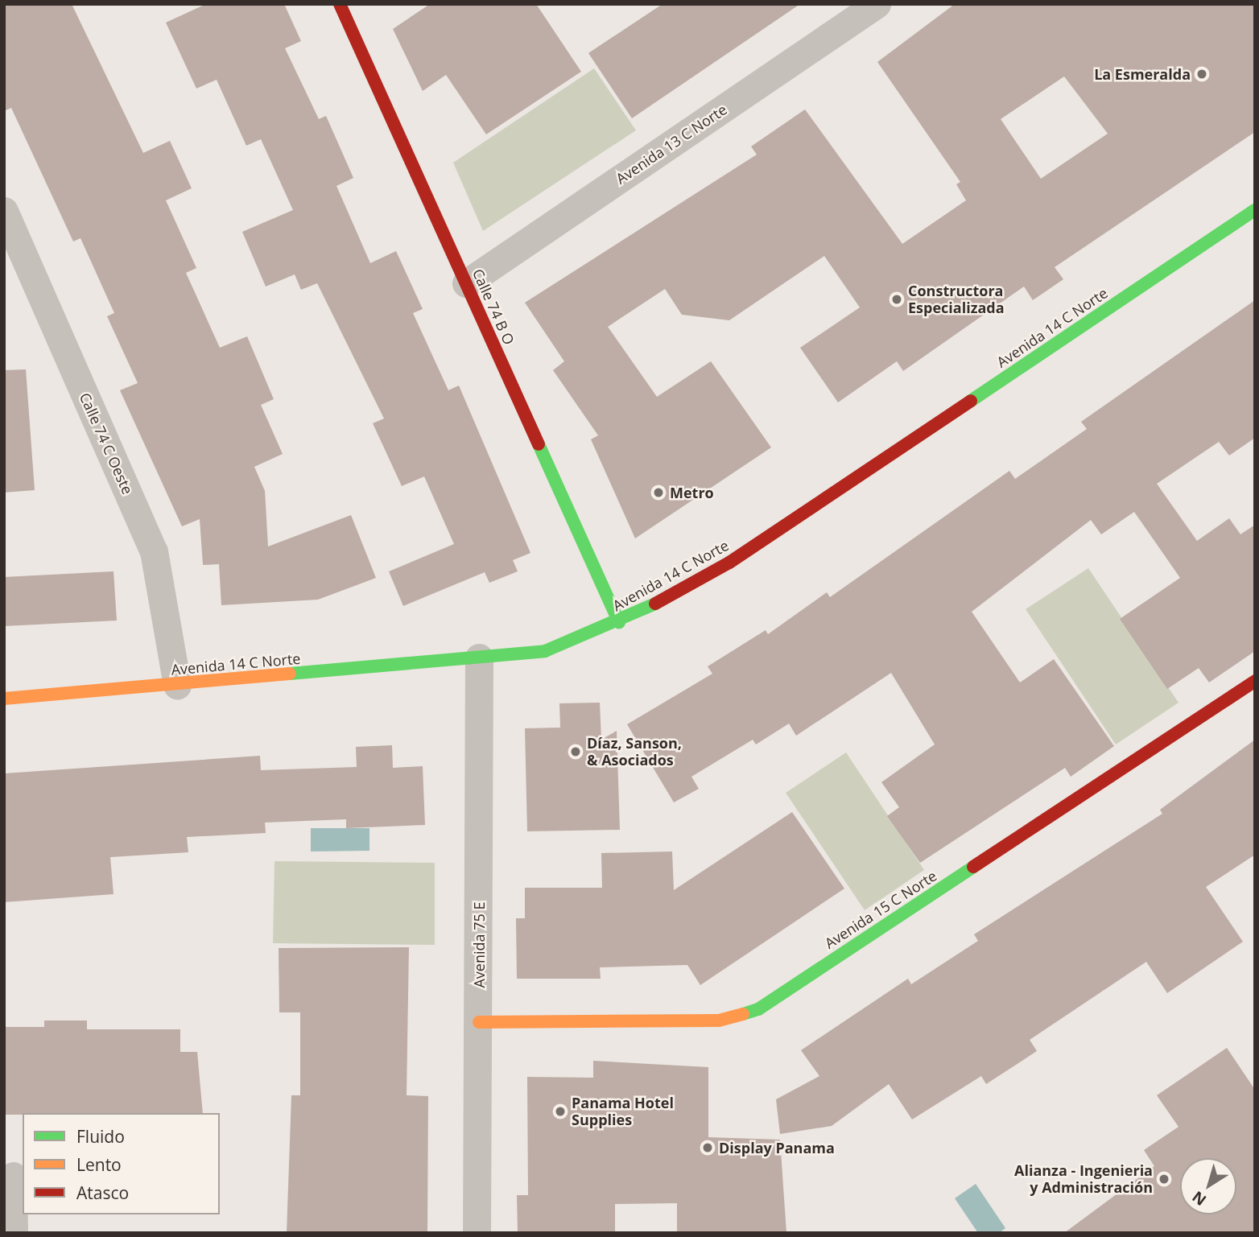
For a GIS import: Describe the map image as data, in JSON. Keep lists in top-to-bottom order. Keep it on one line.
{"streets":{"street":["Avenida 13 C Norte","Calle 74 B O","Avenida 14 C Norte","Calle 74 C Oeste","Avenida 15 C Norte","Avenida 75 E"]},"crossings":[["Avenida 13 C Norte","Calle 74 B O"],["Calle 74 B O","Avenida 14 C Norte"],["Avenida 14 C Norte","Calle 74 C Oeste"],["Avenida 14 C Norte","Avenida 75 E"],["Avenida 15 C Norte","Avenida 75 E"]],"places":["La Esmeralda","Constructora Especializada","Metro","Díaz, Sanson, & Asociados","Panama Hotel Supplies","Display Panama","Alianza - Ingenieria y Administración"],"legend":["Fluido","Lento","Atasco"],"north":"bottom left"}
